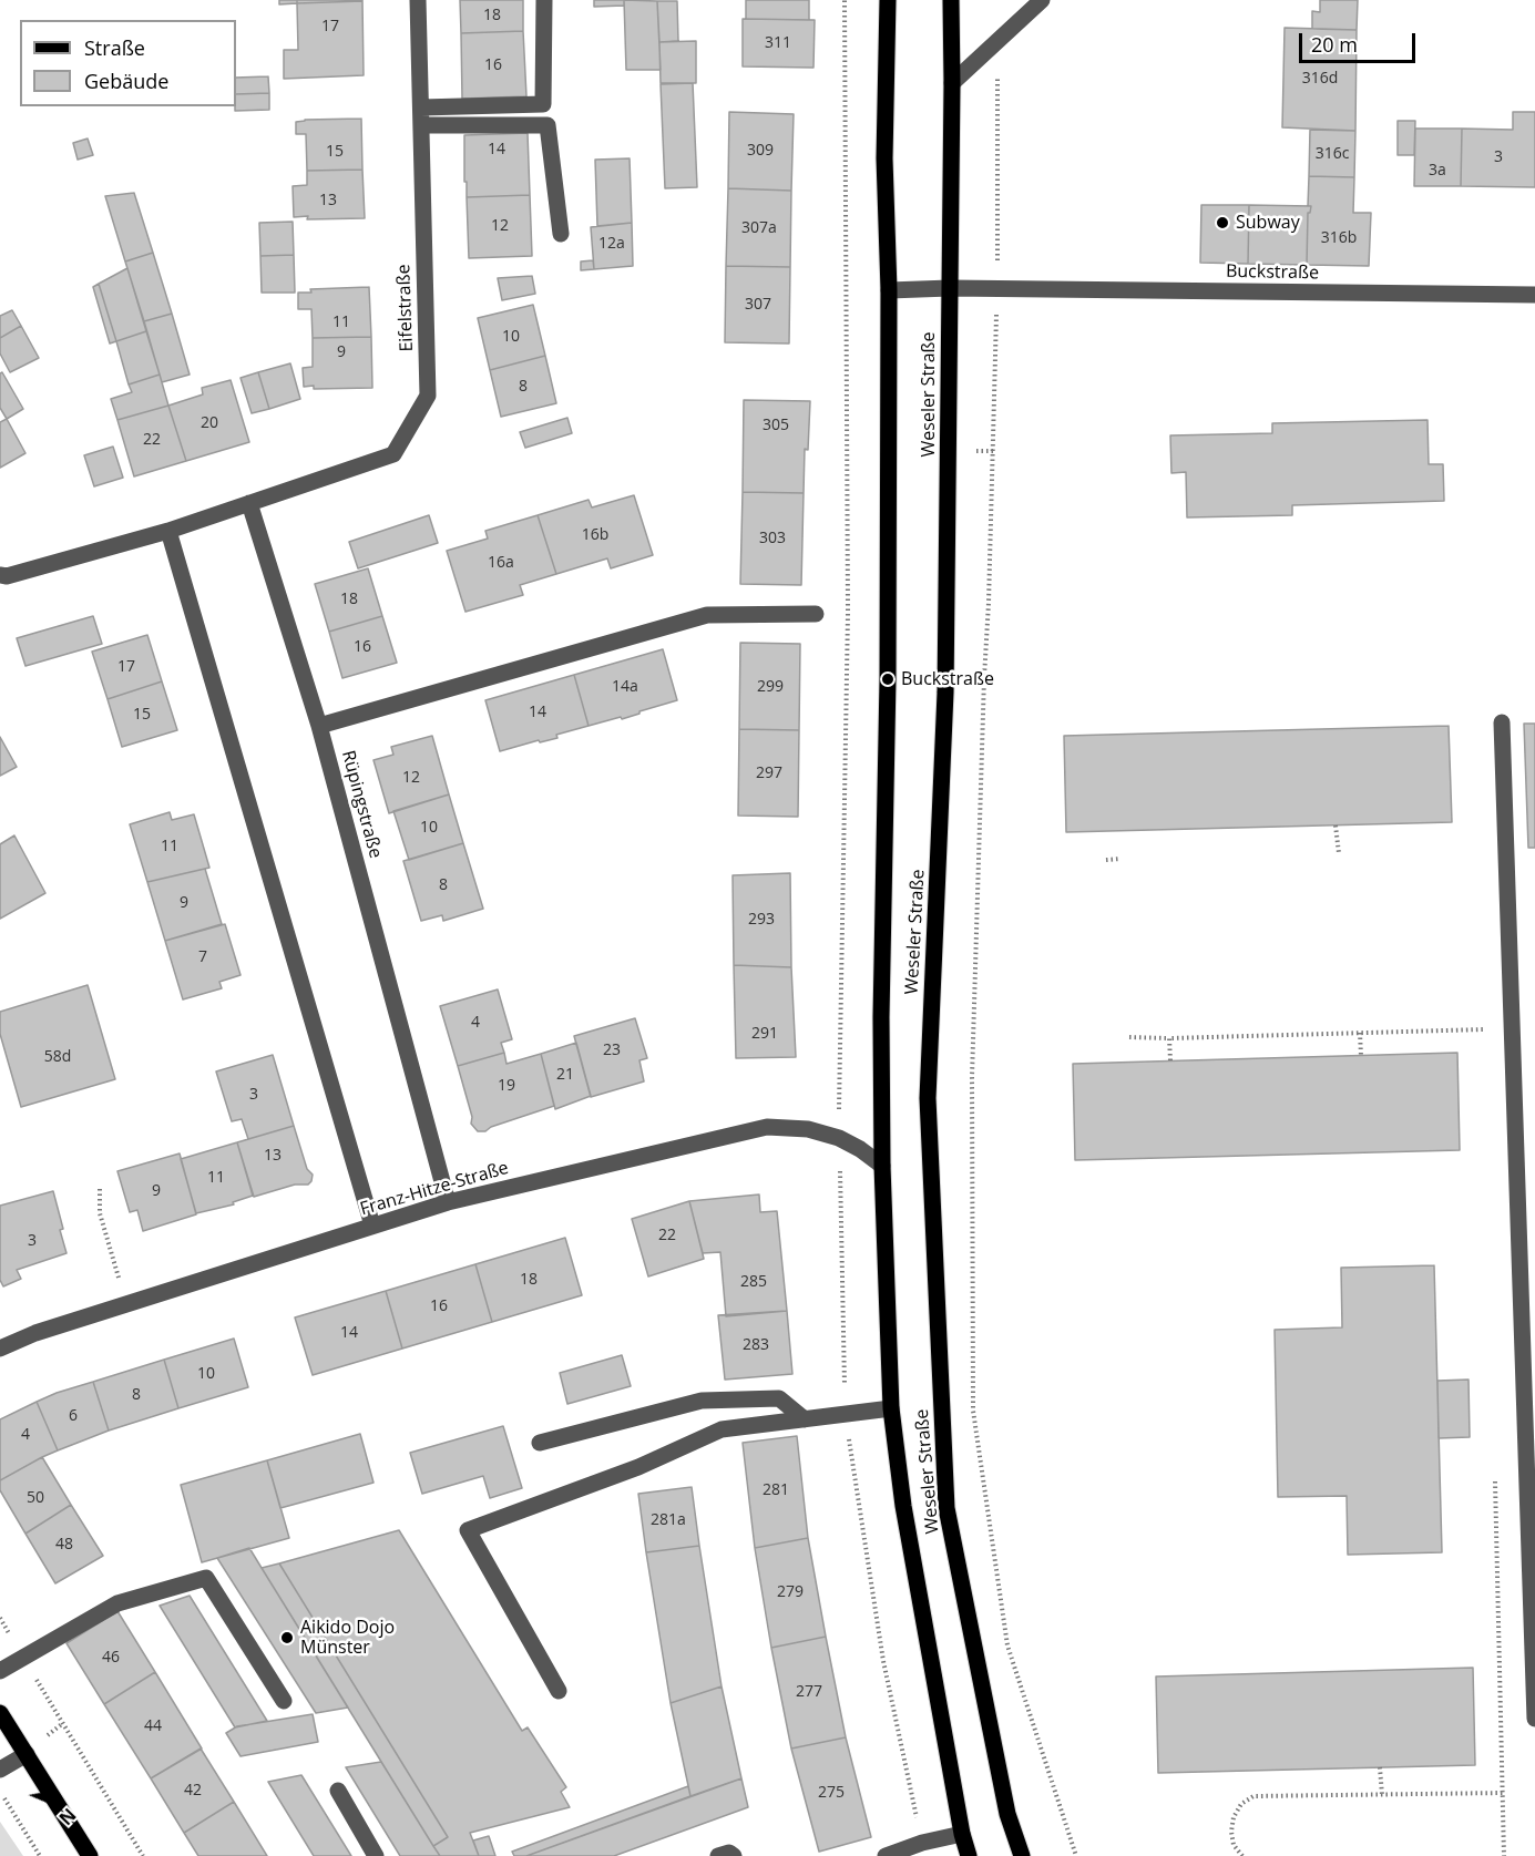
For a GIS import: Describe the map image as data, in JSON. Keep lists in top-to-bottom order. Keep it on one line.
{"streets":{"main road":["Weseler Straße"],"street":["Buckstraße","Eifelstraße","Rüpingstraße","Franz-Hitze-Straße"]},"crossings":[["Buckstraße","Weseler Straße"],["Eifelstraße","Rüpingstraße"],["Weseler Straße","Franz-Hitze-Straße"],["Rüpingstraße","Franz-Hitze-Straße"]],"places":["Subway","Buckstraße","Aikido Dojo Münster"],"house_numbers":["18","17","311","16","316d","14","309","15","316c","3","3a","13","12","307a","316b","12a","307","11","10","9","8","20","305","22","16b","303","16a","18","16","17","14a","299","14","15","297","12","10","11","8","9","293","7","4","291","23","58d","21","19","3","13","11","9","22","3","18","285","16","14","283","10","8","6","4","281","50","281a","48","279","46","277","44","42","275"],"legend":["Straße","Gebäude"],"scale_bar":"20 m","north":"bottom right"}
